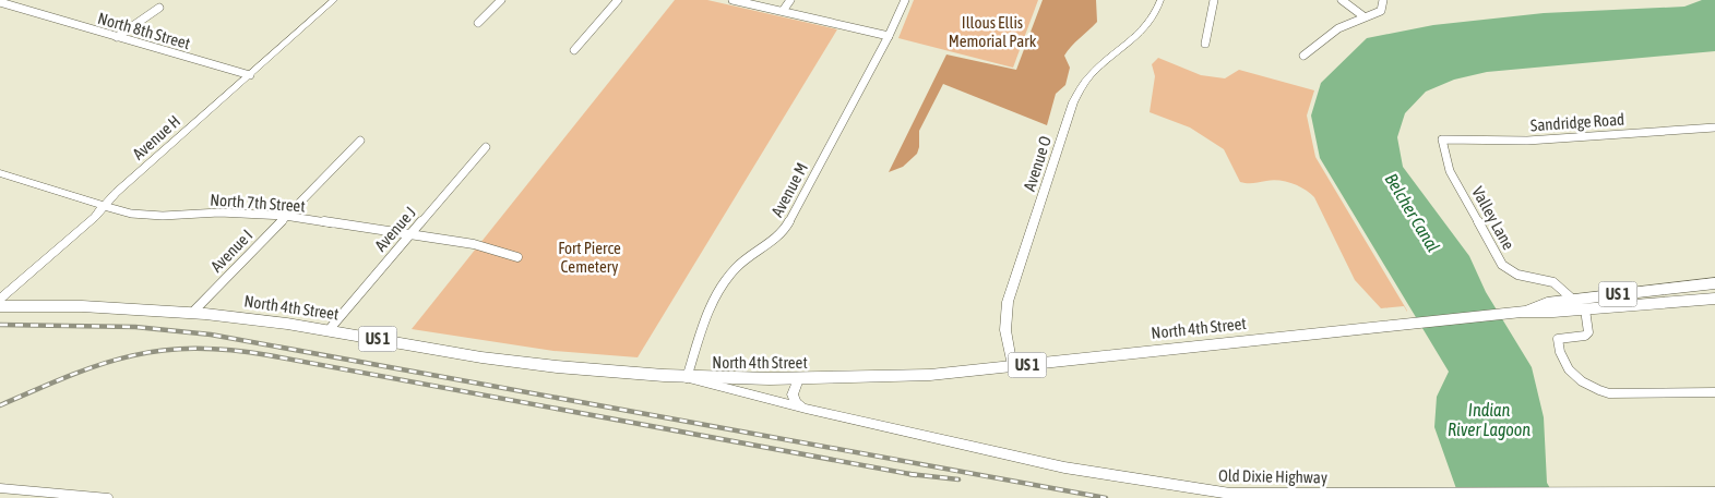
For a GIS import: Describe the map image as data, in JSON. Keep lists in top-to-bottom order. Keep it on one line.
{"streets":{"main road":["US 1","North 4th Street"],"street":["North 8th Street","Sandridge Road","Avenue H","Avenue O","Avenue M","North 7th Street","Valley Lane","Avenue J","Avenue I","Old Dixie Highway"]},"crossings":[["North 8th Street","Avenue H"],["Sandridge Road","Valley Lane"],["Avenue H","North 7th Street"],["Avenue O","North 4th Street"],["Avenue M","North 4th Street"],["Avenue M","Old Dixie Highway"],["North 7th Street","Avenue J"],["North 7th Street","Avenue I"],["Valley Lane","US 1"],["Avenue J","North 4th Street"],["Avenue I","North 4th Street"],["US 1","North 4th Street"],["North 4th Street","Old Dixie Highway"]],"water":["Belcher Canal","Indian River Lagoon"],"parks":["Illous Ellis Memorial Park","Fort Pierce Cemetery"]}
